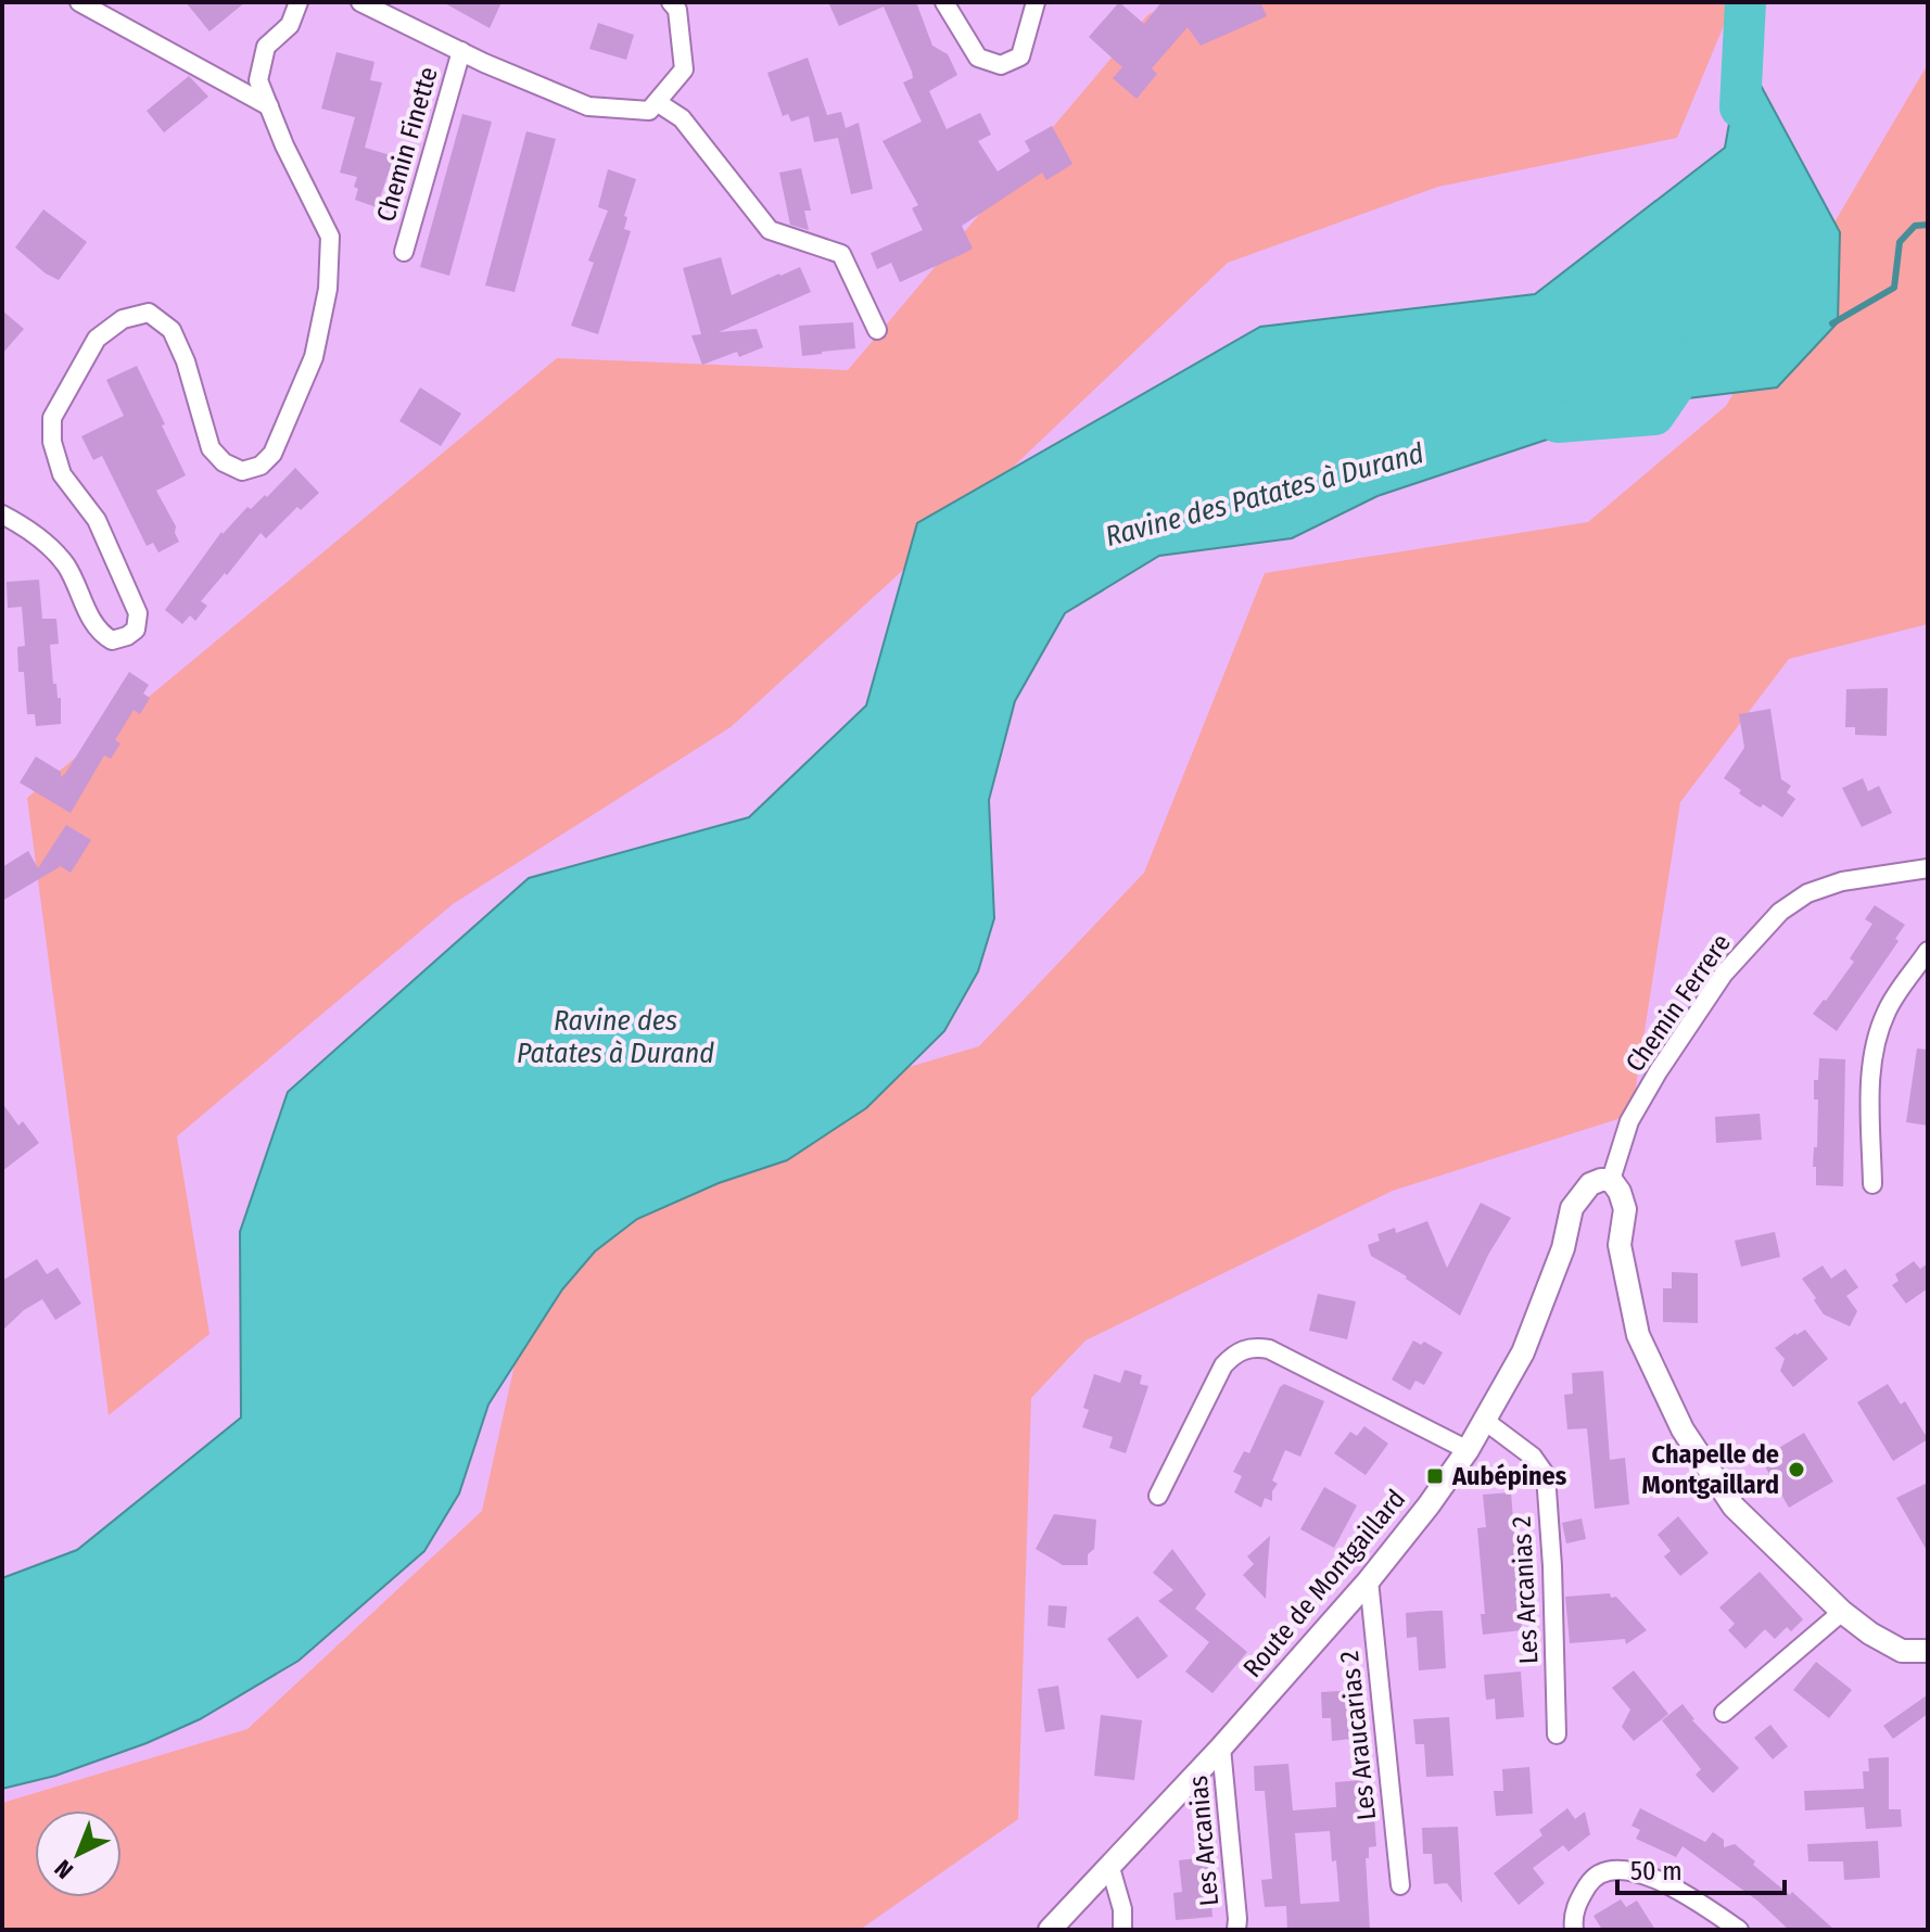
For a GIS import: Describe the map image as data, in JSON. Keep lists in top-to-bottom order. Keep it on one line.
{"streets":{"street":["Chemin Finette","Chemin Ferrere","Route de Montgaillard","Les Arcanias 2","Les Araucarias 2","Les Arcanias"]},"crossings":[["Chemin Ferrere","Route de Montgaillard"],["Route de Montgaillard","Les Arcanias 2"],["Route de Montgaillard","Les Araucarias 2"],["Route de Montgaillard","Les Arcanias"]],"water":["Ravine des Patates à Durand"],"places":{"other":["Chapelle de Montgaillard"],"transit":["Aubépines"]},"scale_bar":"50 m","north":"bottom left"}
